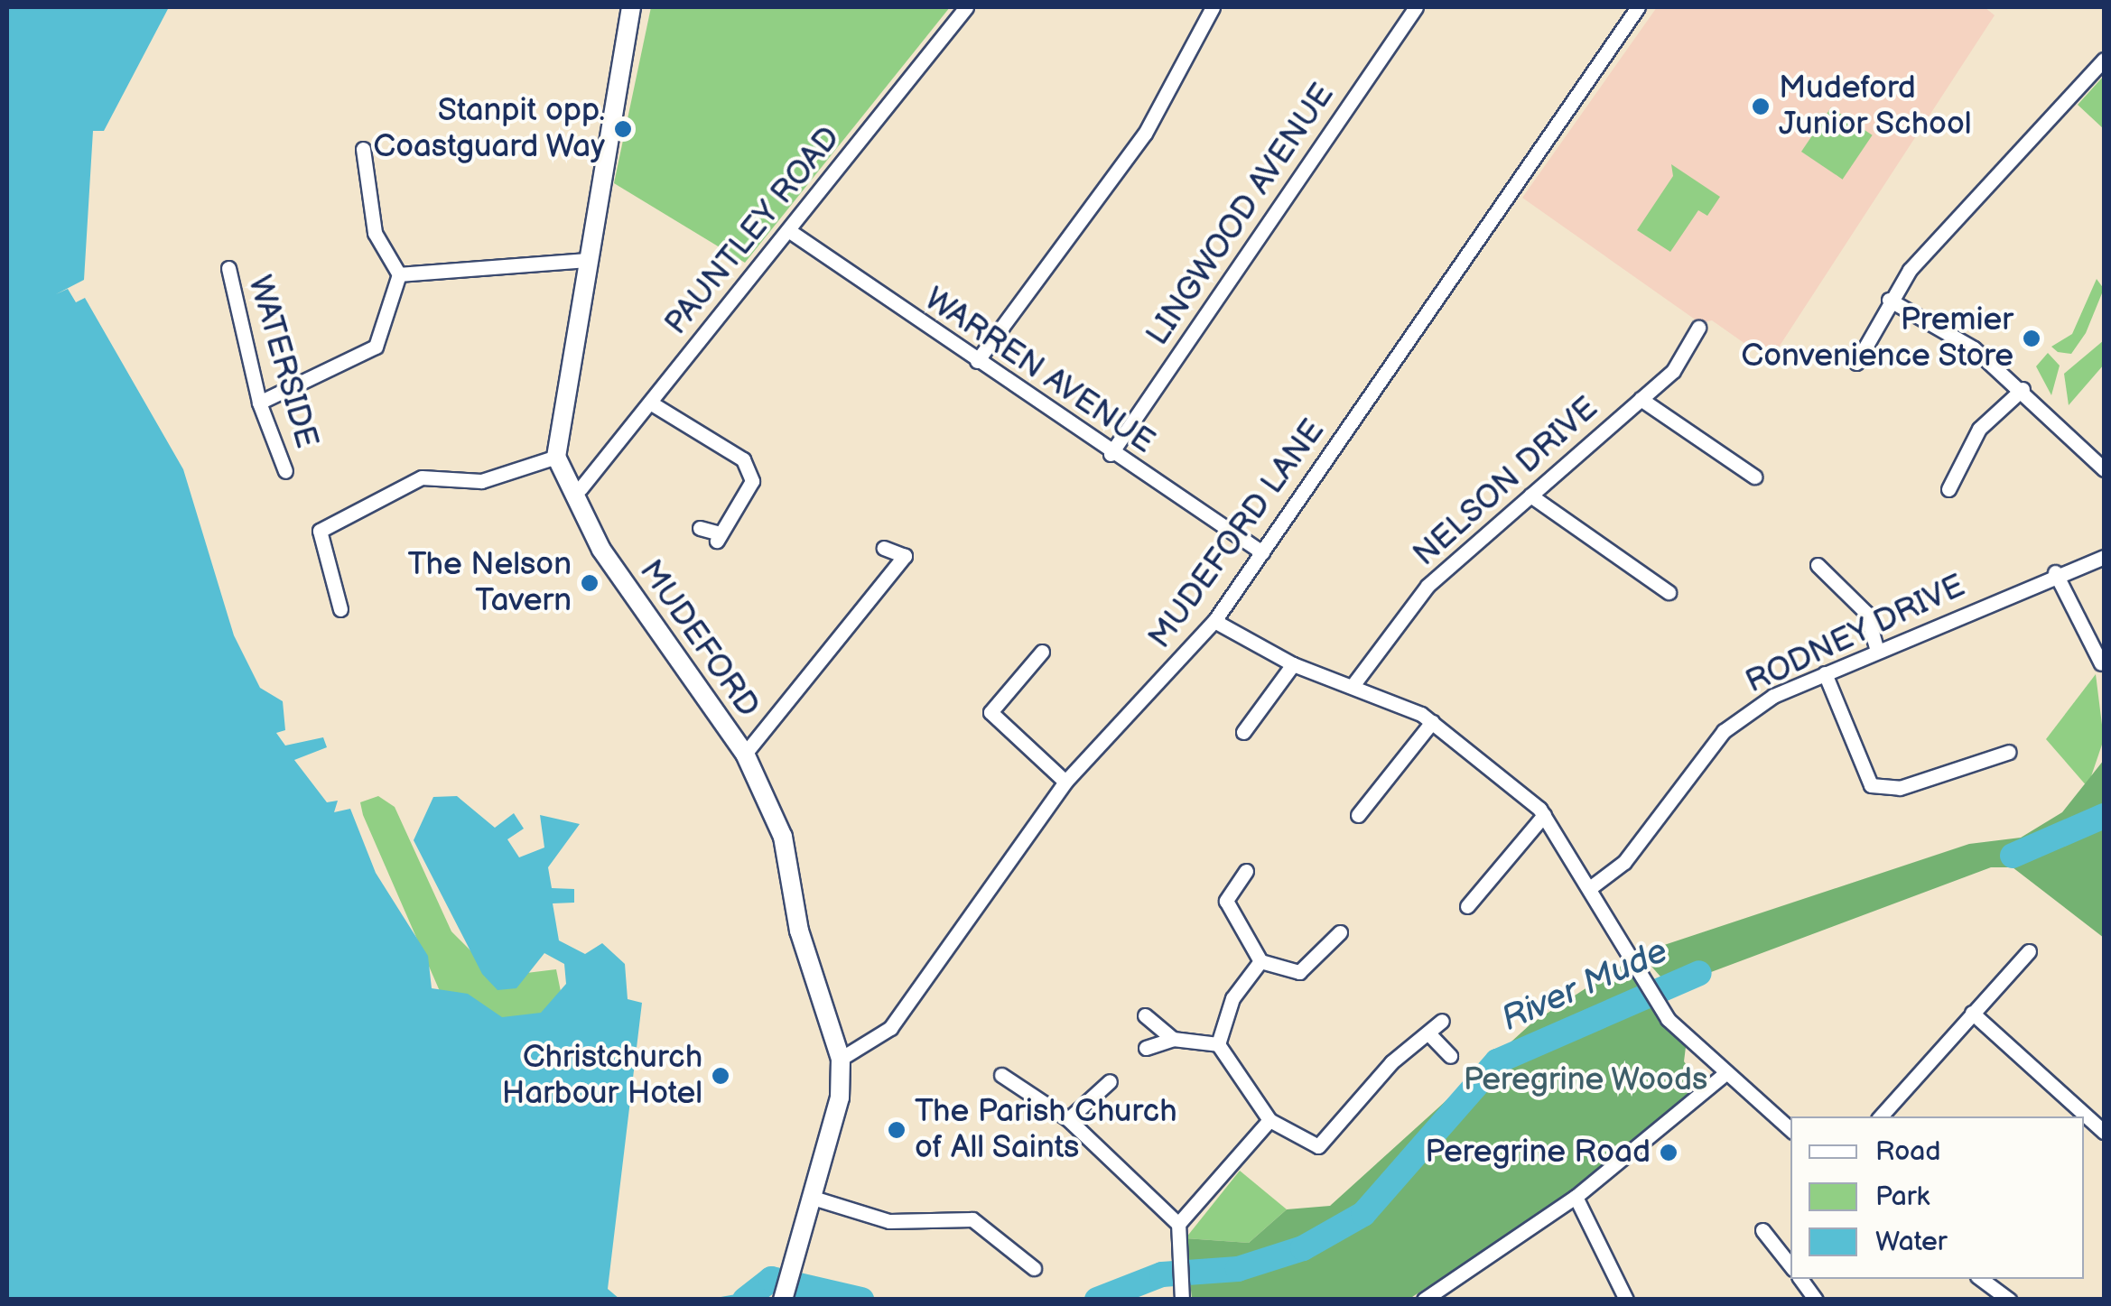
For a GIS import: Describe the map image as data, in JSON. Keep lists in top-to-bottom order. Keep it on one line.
{"streets":{"street":["LINGWOOD AVENUE","PAUNTLEY ROAD","WATERSIDE","WARREN AVENUE","NELSON DRIVE","MUDEFORD LANE","RODNEY DRIVE","MUDEFORD"]},"crossings":[["LINGWOOD AVENUE","WARREN AVENUE"],["PAUNTLEY ROAD","WARREN AVENUE"],["WARREN AVENUE","MUDEFORD LANE"],["MUDEFORD LANE","MUDEFORD"]],"water":["River Mude"],"parks":["Peregrine Woods"],"places":["Mudeford Junior School","Stanpit opp. Coastguard Way","Premier Convenience Store","The Nelson Tavern","Christchurch Harbour Hotel","The Parish Church of All Saints","Peregrine Road"],"legend":["Road","Park","Water"]}
